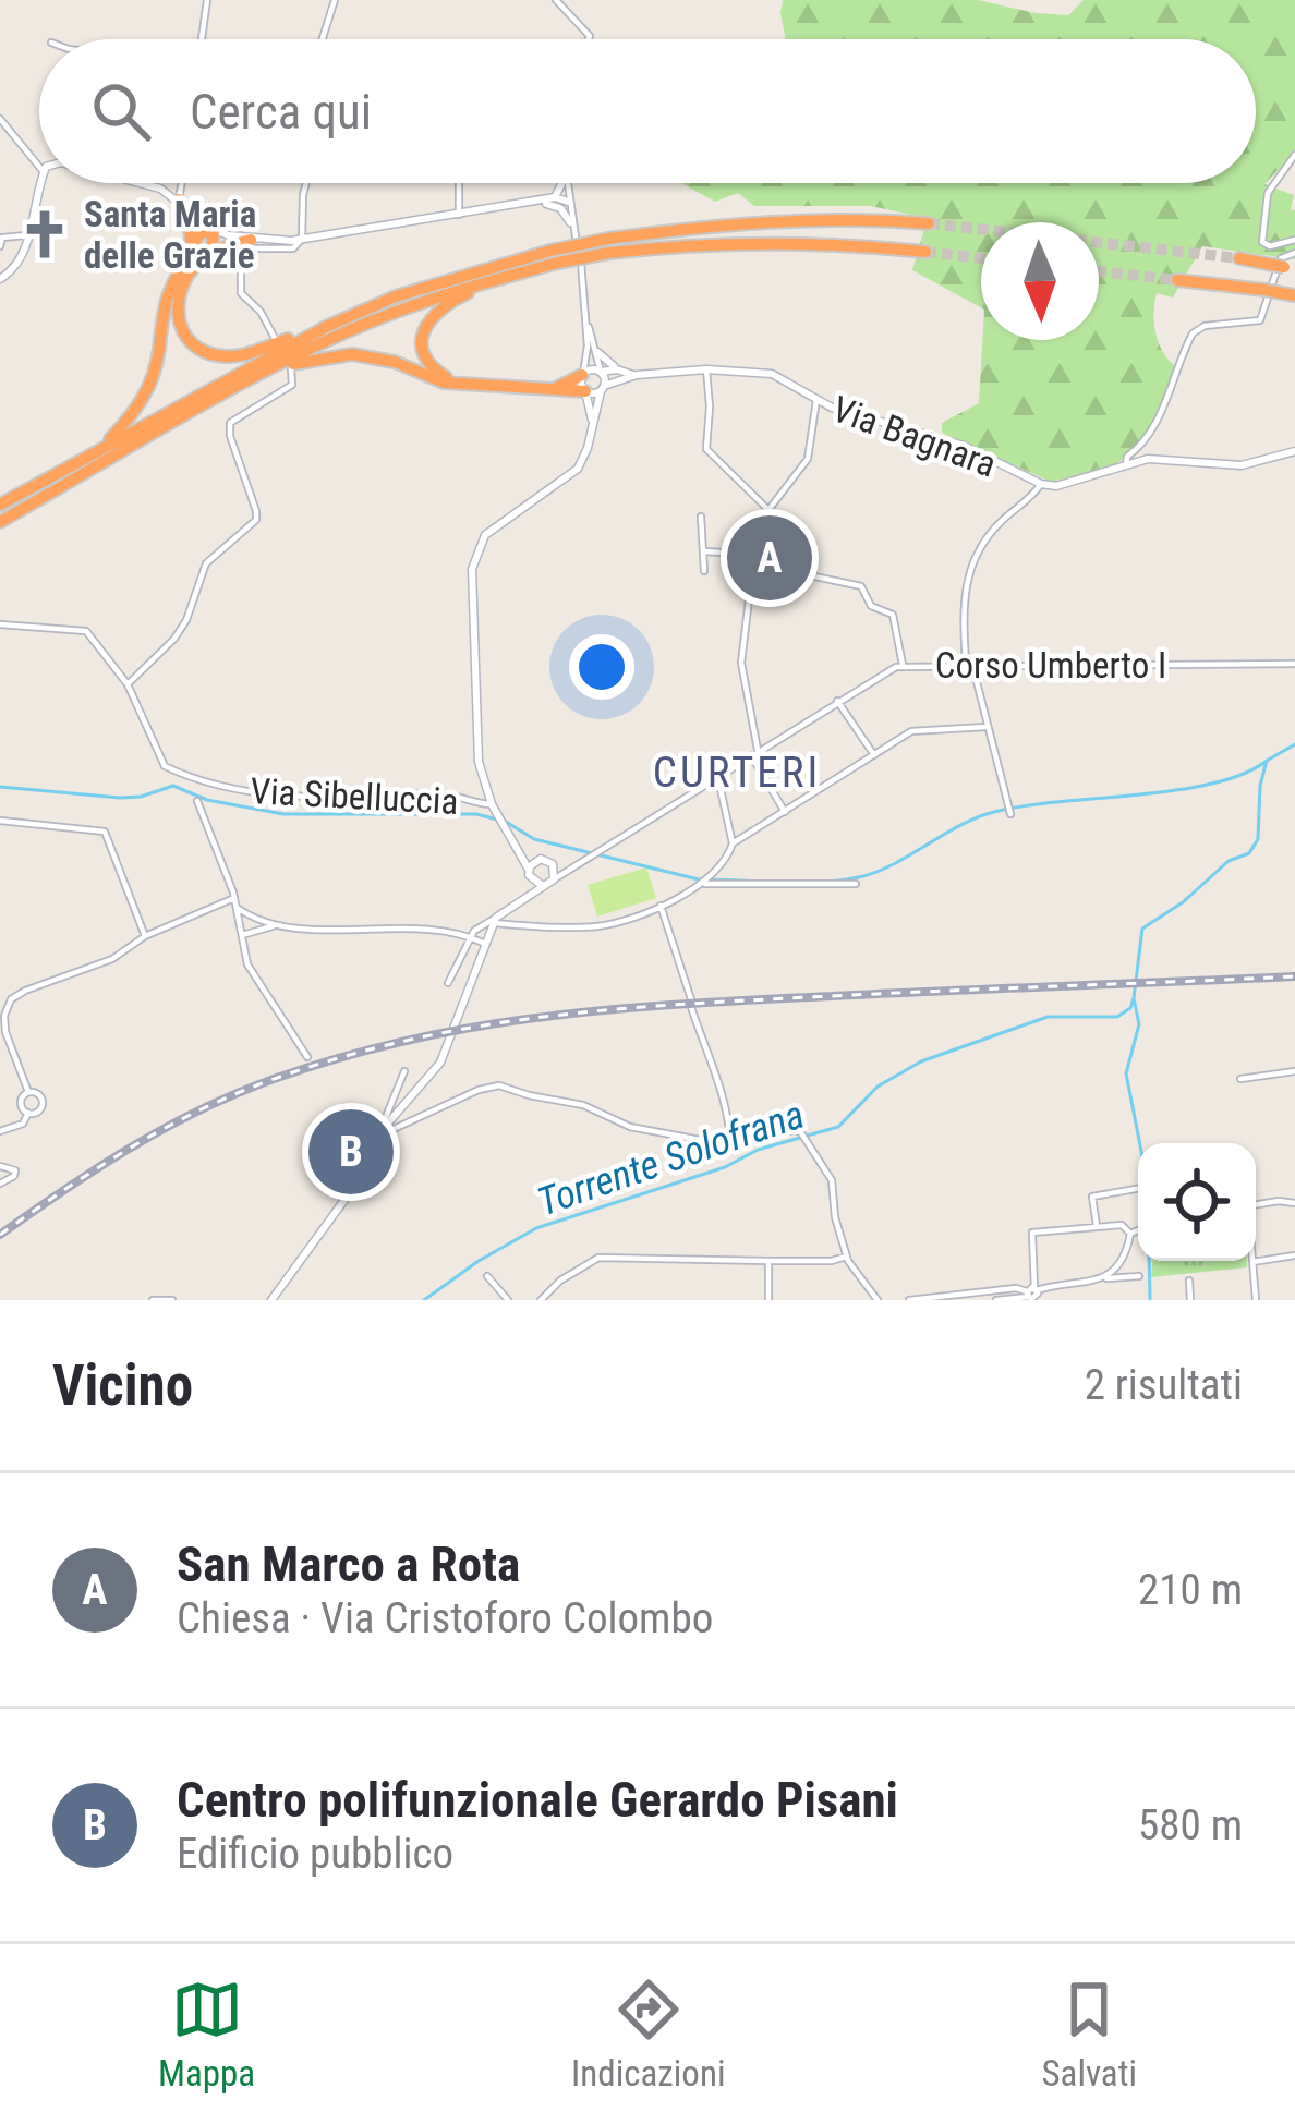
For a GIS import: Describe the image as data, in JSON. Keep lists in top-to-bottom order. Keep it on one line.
{"streets":{"main road":["Via Bagnara"],"street":["Corso Umberto I","Via Sibelluccia"]},"districts":["CURTERI"],"water":["Torrente Solofrana"],"places":{"church":["Santa Maria delle Grazie"]},"north":"bottom","page":{"search":"Cerca qui","pins":["A","B"],"heading":["Vicino","2 risultati"],"list":[{"mark":"A","name":"San Marco a Rota","note":"Chiesa · Via Cristoforo Colombo","value":"210 m"},{"mark":"B","name":"Centro polifunzionale Gerardo Pisani","note":"Edificio pubblico","value":"580 m"}],"nav":["Mappa","Indicazioni","Salvati"]}}
